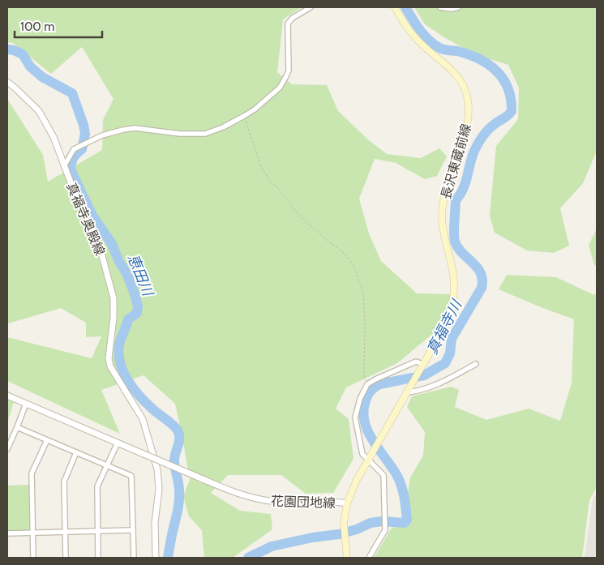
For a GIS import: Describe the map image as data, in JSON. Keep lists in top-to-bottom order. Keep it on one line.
{"streets":{"main road":["長沢東蔵前線"],"street":["真福寺奥殿線","花園団地線"]},"crossings":[["長沢東蔵前線","花園団地線"]],"water":["恵田川","真福寺川"],"scale_bar":"100 m"}
